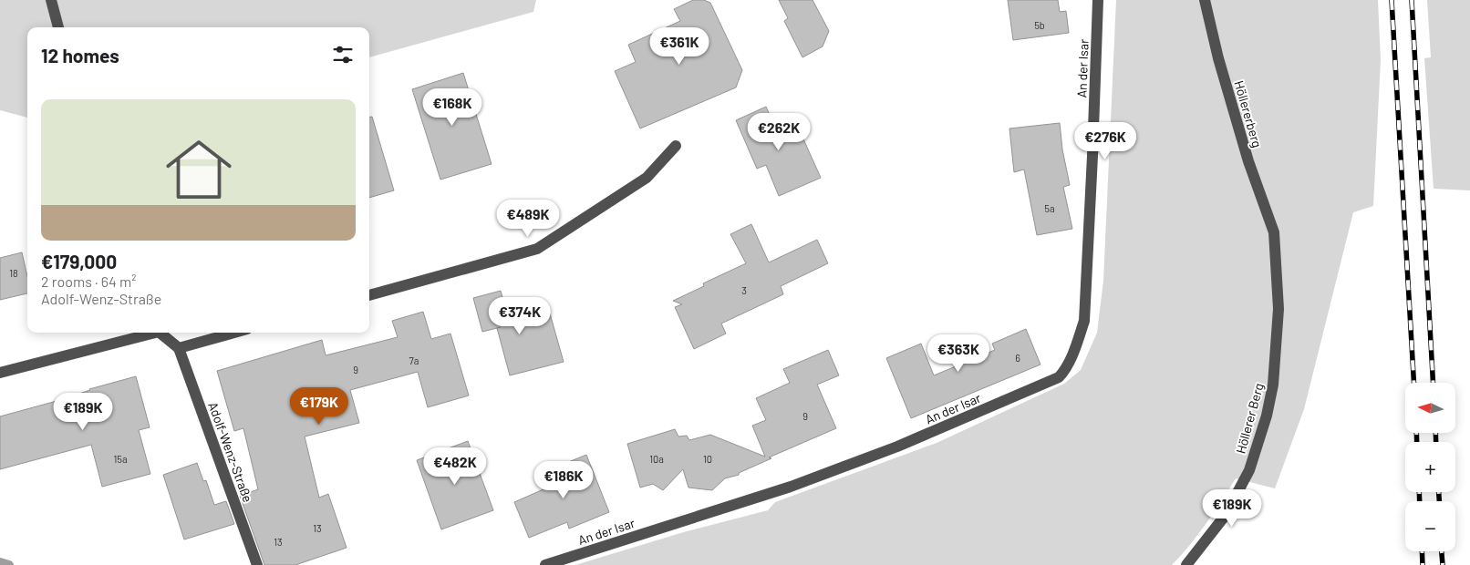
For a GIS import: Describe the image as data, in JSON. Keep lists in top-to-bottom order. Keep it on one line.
{"streets":{"street":["An der Isar","Höllererberg","Höllerer Berg","Adolf-Wenz-Straße"]},"crossings":[["Höllererberg","Höllerer Berg"]],"house_numbers":["5b","5a","18","3","6","7a","9","9","15a","10a","10","13","13"],"north":"left","page":{"price":["€361K","€168K","€262K","€276K","€489K","€374K","€363K","€179K","€189K","€482K","€186K","€189K"],"heading":"12 homes","list":[{"name":"€179,000","note":"2 rooms · 64 m² · Adolf-Wenz-Straße"}],"map_buttons":["+","−"]}}
